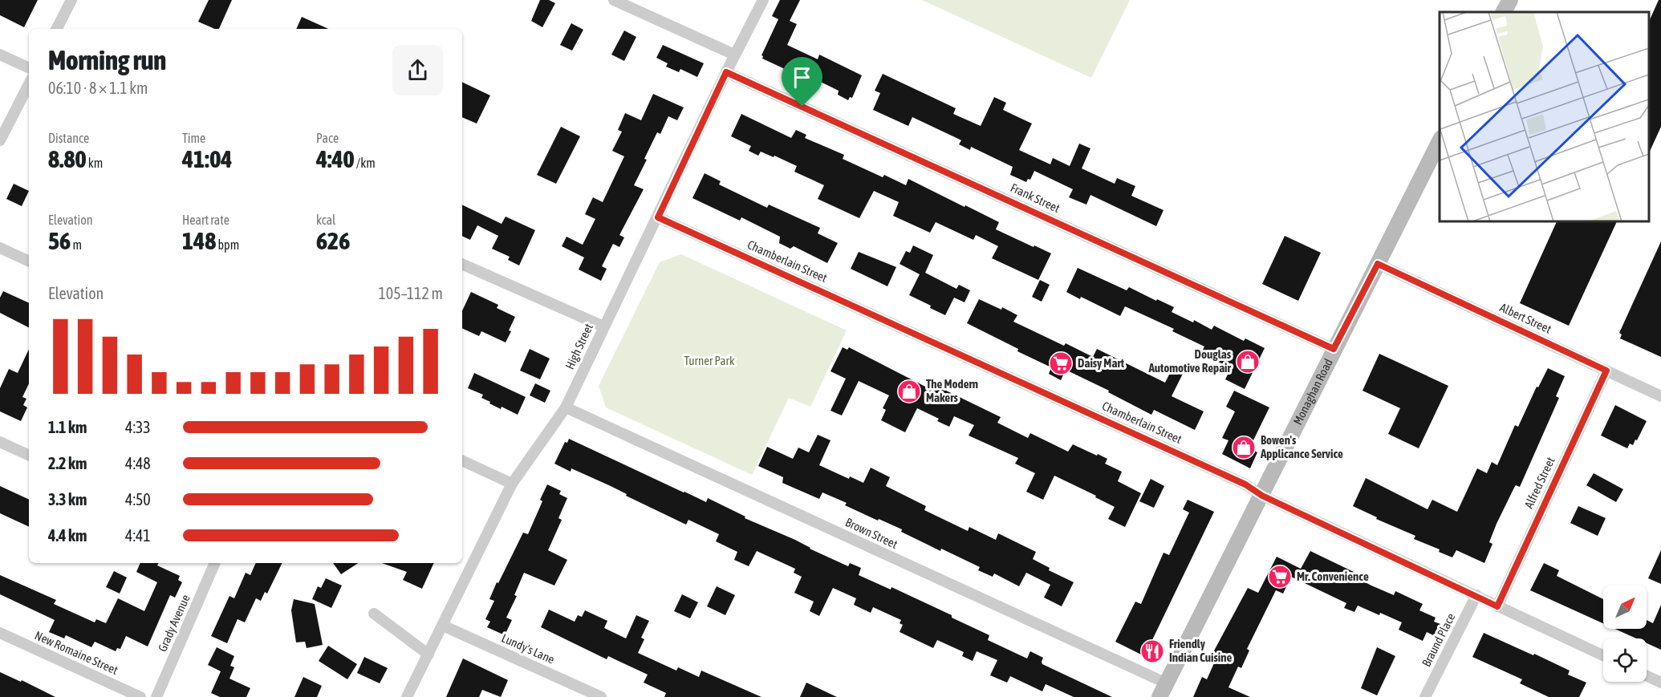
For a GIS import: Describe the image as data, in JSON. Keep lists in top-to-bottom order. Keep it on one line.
{"streets":{"main road":["Monaghan Road"],"street":["Frank Street","Chamberlain Street","Albert Street","High Street","Alfred Street","Brown Street","Grady Avenue","Braund Place","Lundy's Lane","New Romaine Street"]},"crossings":[["Frank Street","High Street"],["Frank Street","Monaghan Road"],["Chamberlain Street","High Street"],["Chamberlain Street","Monaghan Road"],["Chamberlain Street","Alfred Street"],["Chamberlain Street","Braund Place"],["Albert Street","Monaghan Road"],["Albert Street","Alfred Street"],["High Street","Brown Street"],["High Street","Lundy's Lane"],["Monaghan Road","Brown Street"]],"parks":["Turner Park"],"places":{"shop":["Douglas Automotive Repair","The Modern Makers","Bowen's Applicance Service"],"supermarket":["Daisy Mart","Mr. Convenience"],"restaurant":["Friendly Indian Cuisine"]},"north":"top right","page":{"heading":["Morning run","06:10 · 8 × 1.1 km"],"stats":[["Distance","8.80 km"],["Time","41:04"],["Pace","4:40 /km"],["Elevation","56 m"],["Heart rate","148 bpm"],["kcal","626"]],"chart":["Elevation","105–112 m"],"list":[{"name":"1.1 km","note":"4:33"},{"name":"2.2 km","note":"4:48"},{"name":"3.3 km","note":"4:50"},{"name":"4.4 km","note":"4:41"}]}}
